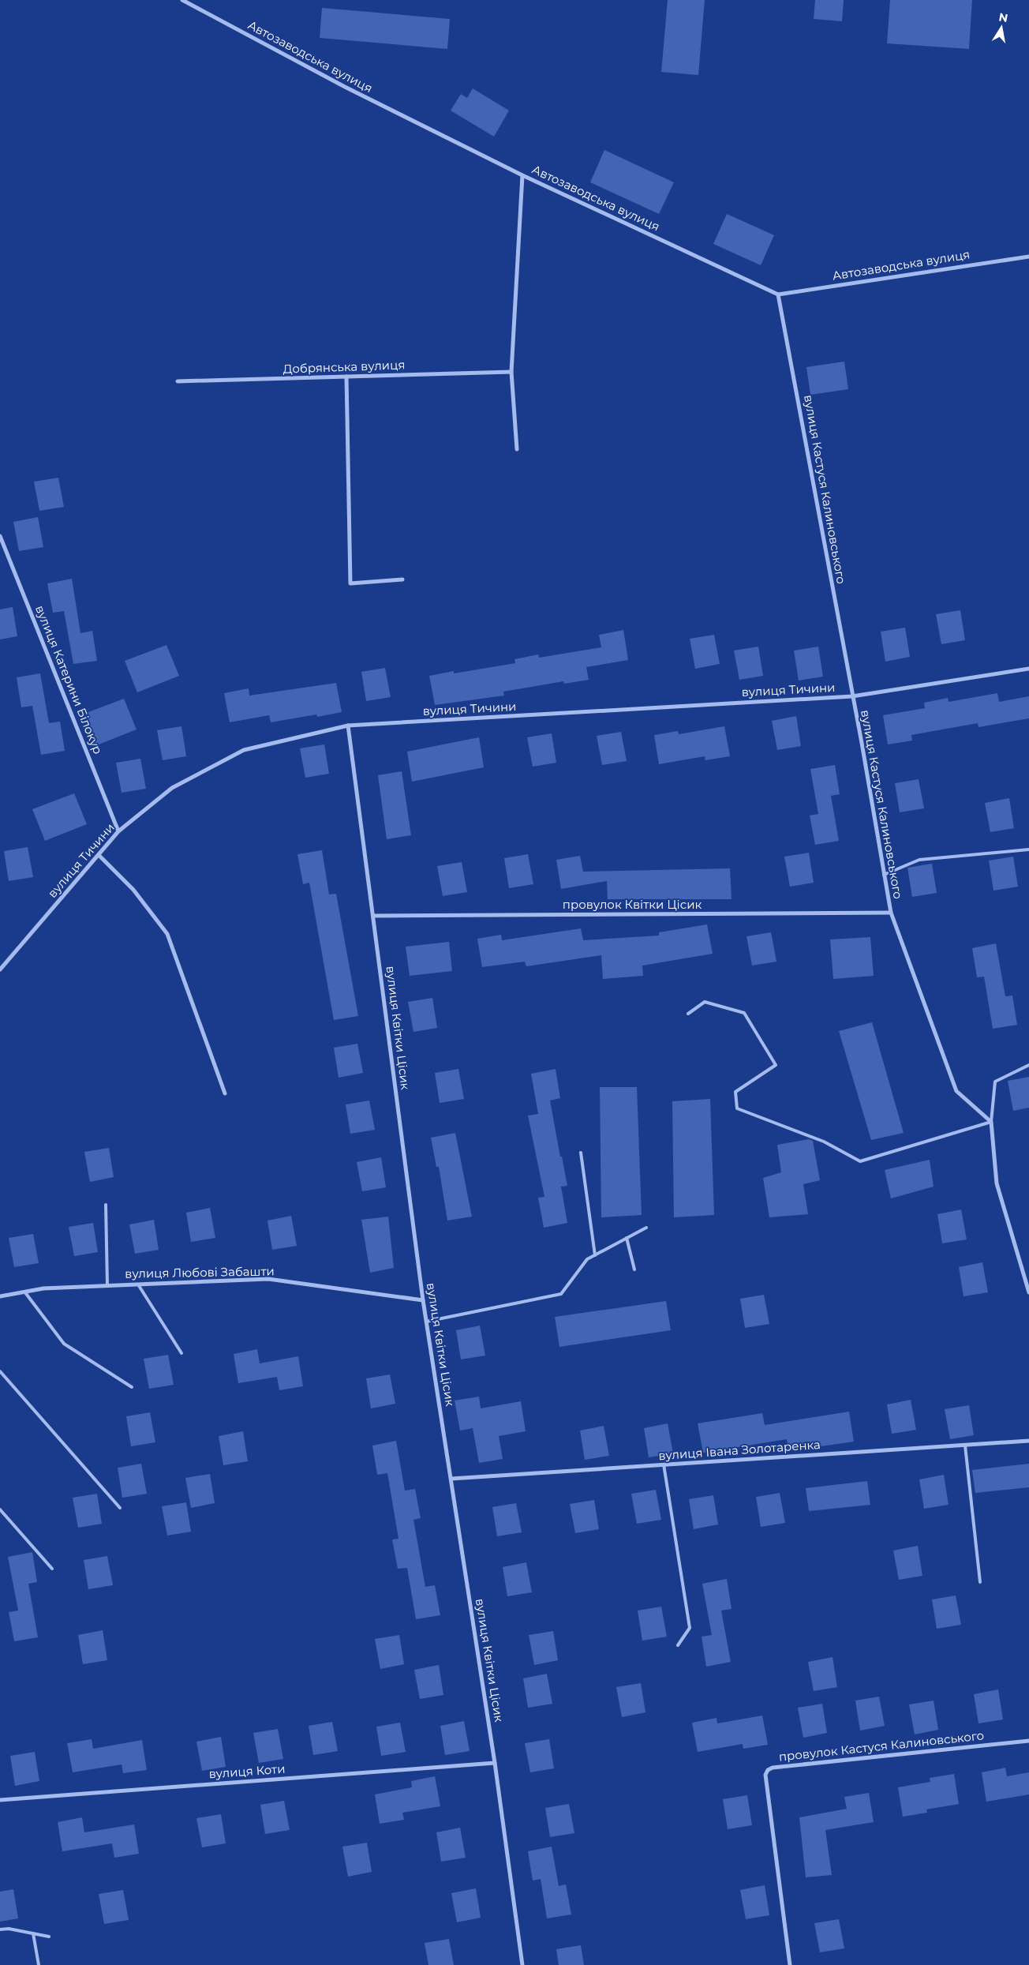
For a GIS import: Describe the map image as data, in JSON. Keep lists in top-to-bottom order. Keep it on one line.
{"streets":{"street":["Автозаводська вулиця","Добрянська вулиця","вулиця Кастуся Калиновського","вулиця Катерини Білокур","вулиця Тичини","провулок Квітки Цісик","вулиця Квітки Цісик","вулиця Любові Забашти","вулиця Івана Золотаренка","провулок Кастуся Калиновського","вулиця Коти"]},"crossings":[["Автозаводська вулиця","вулиця Кастуся Калиновського"],["вулиця Кастуся Калиновського","вулиця Тичини"],["вулиця Кастуся Калиновського","провулок Квітки Цісик"],["вулиця Катерини Білокур","вулиця Тичини"],["вулиця Тичини","вулиця Квітки Цісик"],["провулок Квітки Цісик","вулиця Квітки Цісик"],["вулиця Квітки Цісик","вулиця Любові Забашти"],["вулиця Квітки Цісик","вулиця Івана Золотаренка"],["вулиця Квітки Цісик","вулиця Коти"]],"north":"top"}
